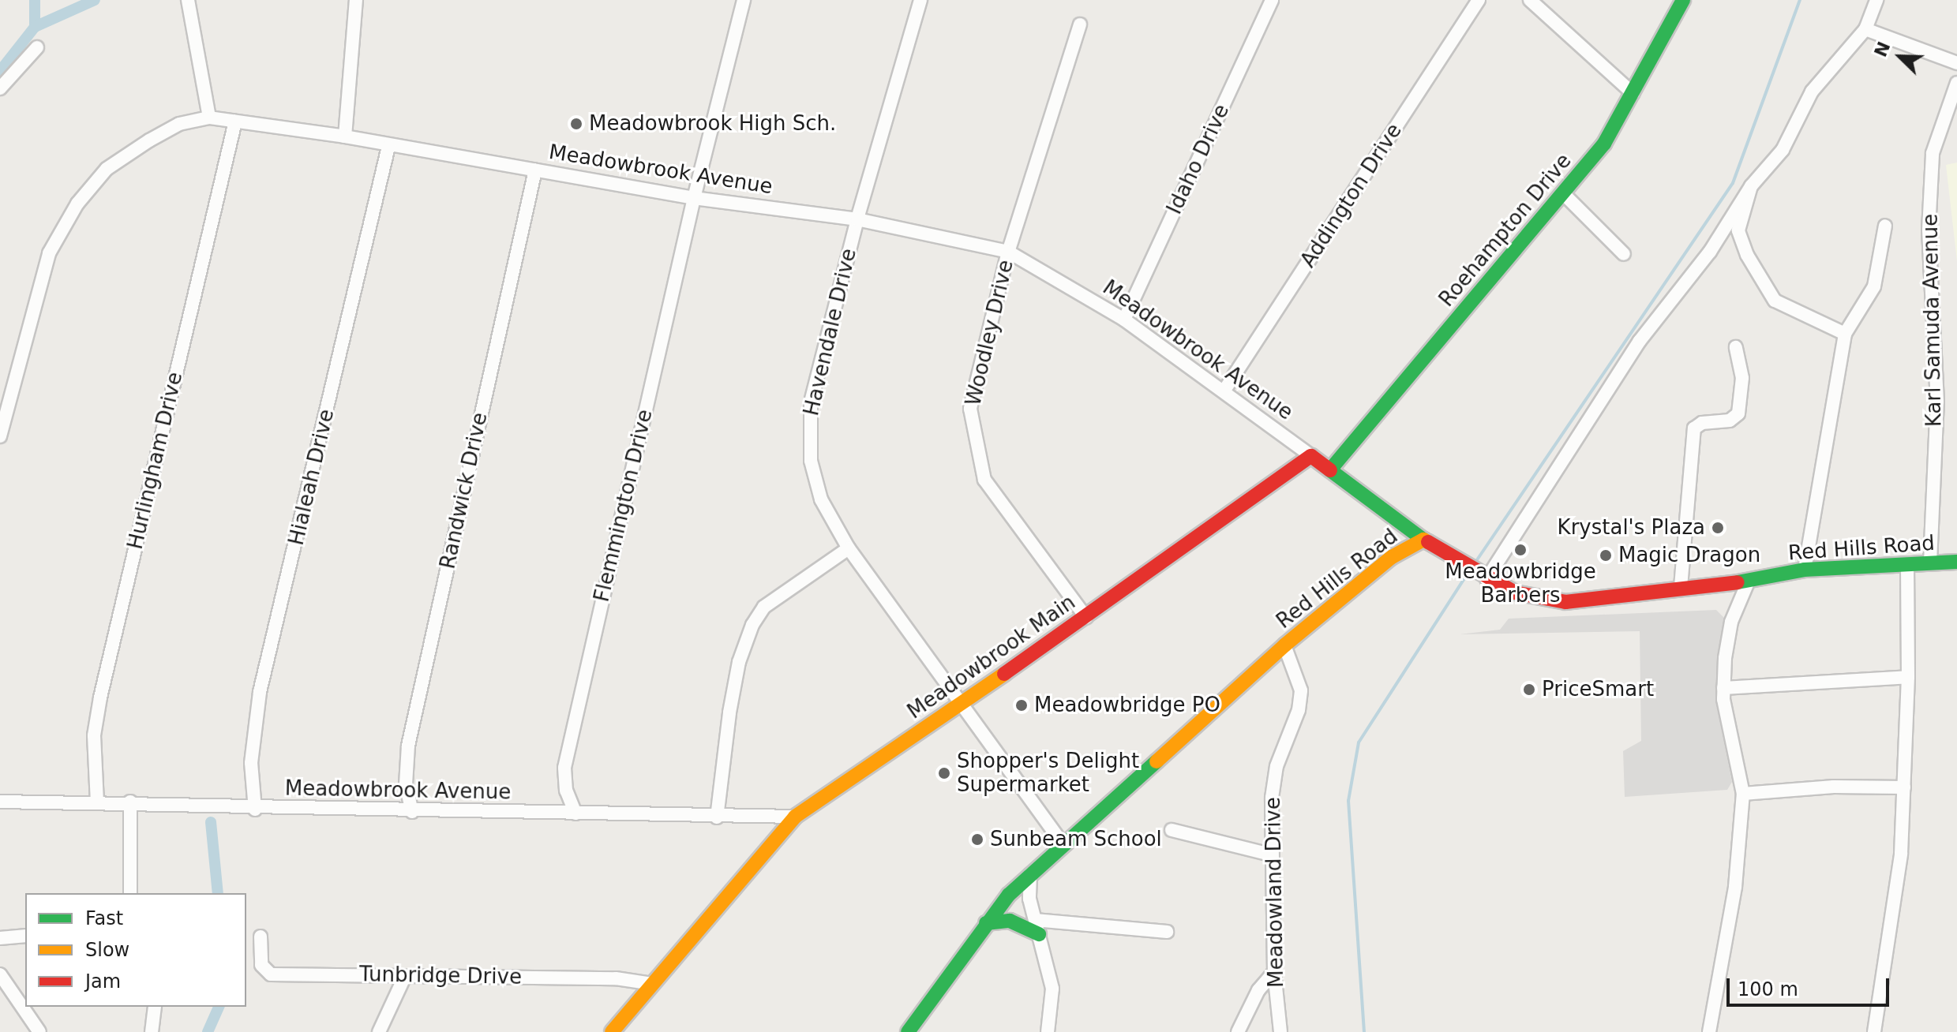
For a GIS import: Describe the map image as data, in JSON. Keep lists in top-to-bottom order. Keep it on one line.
{"streets":{"street":["Idaho Drive","Meadowbrook Avenue","Addington Drive","Roehampton Drive","Karl Samuda Avenue","Havendale Drive","Woodley Drive","Hurlingham Drive","Hialeah Drive","Randwick Drive","Flemmington Drive","Red Hills Road","Meadowbrook Main","Meadowland Drive","Tunbridge Drive"]},"crossings":[["Idaho Drive","Meadowbrook Avenue"],["Meadowbrook Avenue","Addington Drive"],["Meadowbrook Avenue","Roehampton Drive"],["Meadowbrook Avenue","Havendale Drive"],["Meadowbrook Avenue","Woodley Drive"],["Meadowbrook Avenue","Hurlingham Drive"],["Meadowbrook Avenue","Hialeah Drive"],["Meadowbrook Avenue","Randwick Drive"],["Meadowbrook Avenue","Flemmington Drive"],["Meadowbrook Avenue","Red Hills Road"],["Meadowbrook Avenue","Meadowbrook Main"],["Karl Samuda Avenue","Red Hills Road"],["Havendale Drive","Red Hills Road"],["Havendale Drive","Meadowbrook Main"],["Woodley Drive","Meadowbrook Main"],["Red Hills Road","Meadowland Drive"],["Meadowbrook Main","Tunbridge Drive"]],"places":["Meadowbrook High Sch.","Krystal's Plaza","Meadowbridge Barbers","Magic Dragon","PriceSmart","Meadowbridge PO","Shopper's Delight Supermarket","Sunbeam School"],"legend":["Fast","Slow","Jam"],"scale_bar":"100 m","north":"top left"}
